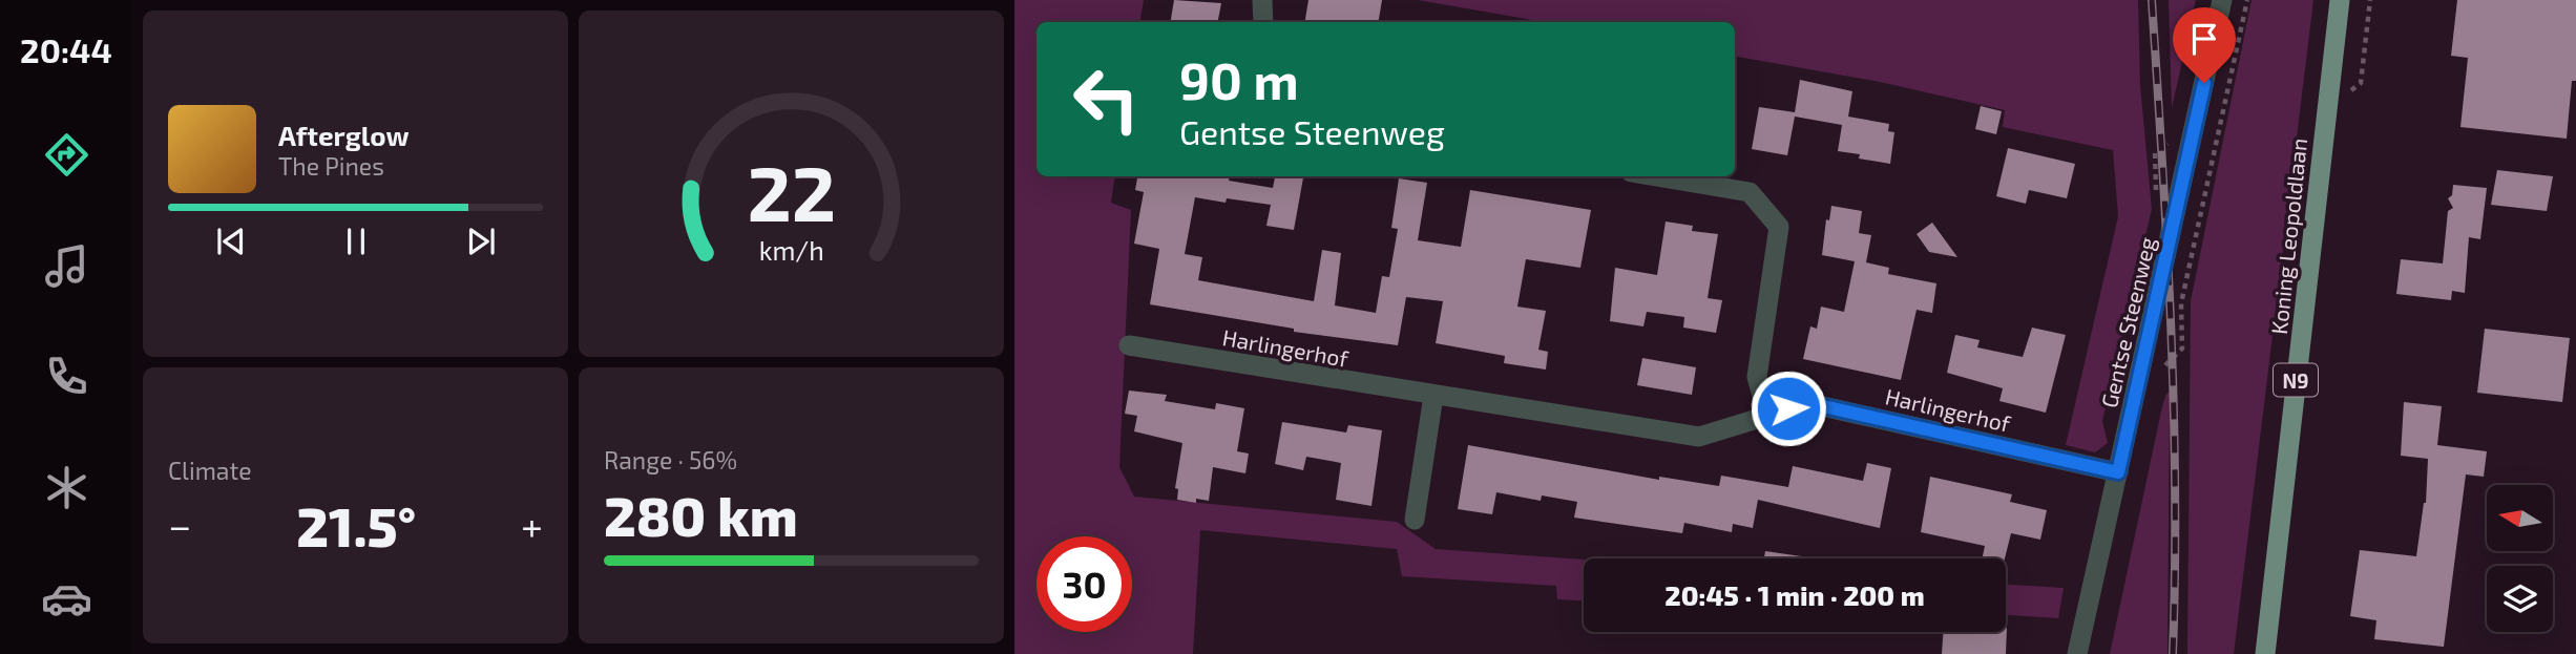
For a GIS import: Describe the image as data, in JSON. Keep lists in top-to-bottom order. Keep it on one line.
{"streets":{"main road":["Koning Leopoldlaan","N9"],"street":["Gentse Steenweg","Harlingerhof"]},"crossings":[["Gentse Steenweg","Harlingerhof"]],"north":"left","page":{"tabs":"20:44","turn":["90 m","Gentse Steenweg"],"song":["Afterglow","The Pines"],"tile":["Climate",["Range · 56%","280 km"]],"heat":["−","21.5°","+"],"limit":"30","trip":"20:45 · 1 min · 200 m","gauge":["22","km/h"]}}
